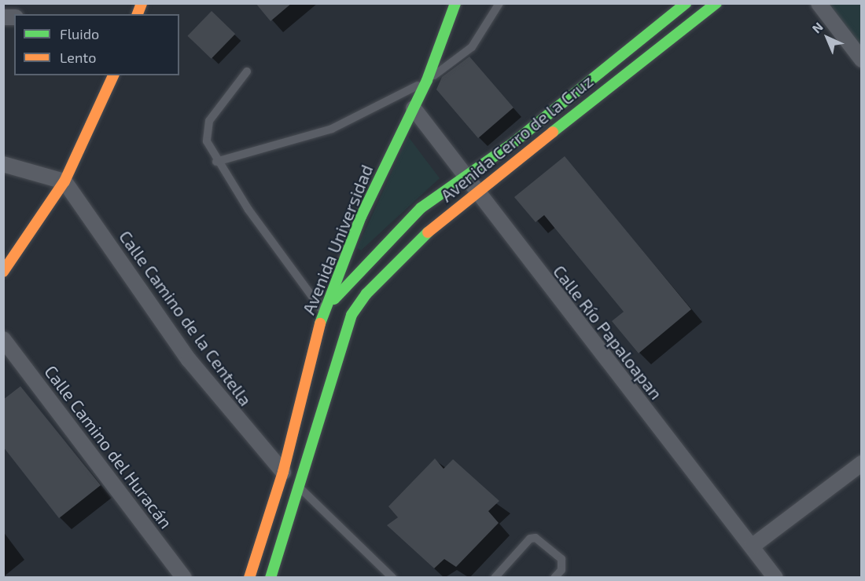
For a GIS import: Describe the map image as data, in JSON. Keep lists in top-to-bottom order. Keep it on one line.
{"streets":{"street":["Avenida Cerro de la Cruz","Avenida Universidad","Calle Camino de la Centella","Calle Río Papaloapan","Calle Camino del Huracán"]},"crossings":[["Avenida Cerro de la Cruz","Avenida Universidad"],["Avenida Cerro de la Cruz","Calle Río Papaloapan"],["Avenida Universidad","Calle Camino de la Centella"],["Avenida Universidad","Calle Río Papaloapan"]],"legend":["Fluido","Lento"],"north":"top left"}
